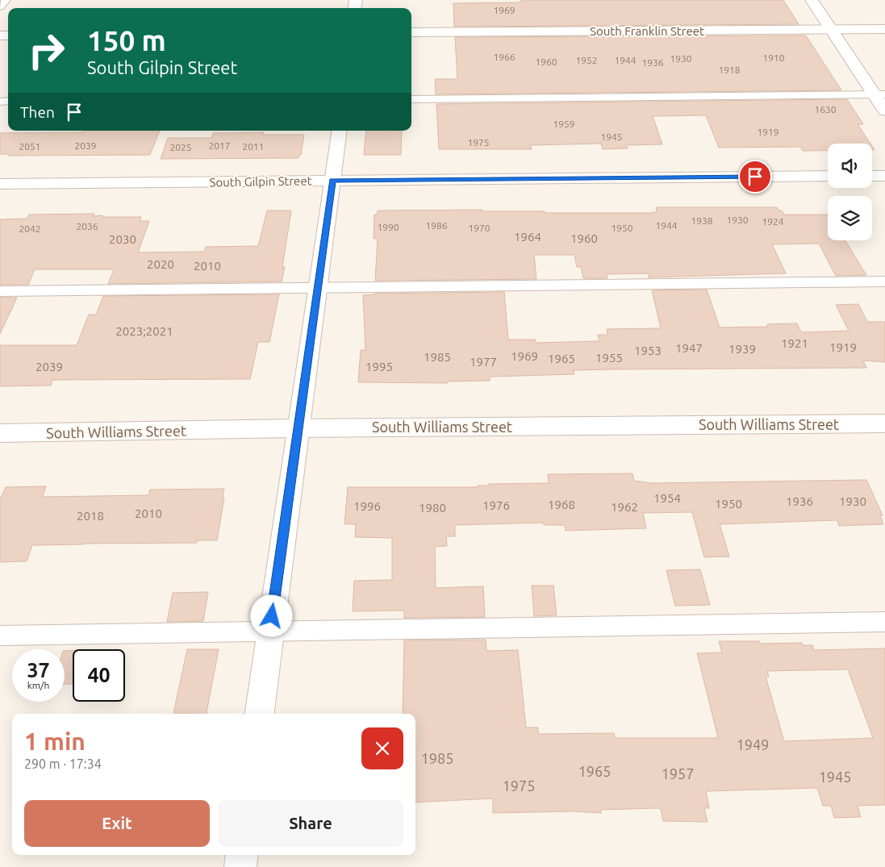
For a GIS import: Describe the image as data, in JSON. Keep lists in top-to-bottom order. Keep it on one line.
{"streets":{"street":["South Franklin Street","South Gilpin Street","South Williams Street"]},"house_numbers":["1969","1966","1910","1930","1952","1944","1960","1936","1918","1630","1959","1919","1945","1975","2039","2017","2051","2011","2025","1930","1938","1924","1986","1944","2036","1990","1970","1950","2042","1964","1960","2030","2020","2010","2023;2021","1921","1919","1947","1939","1953","1969","1985","1955","1965","1977","2039","1995","1954","1936","1930","1950","1968","1976","1996","1962","1980","2010","2018","1949","1985","1965","1957","1945","1975"],"page":{"turn":["150 m","South Gilpin Street"],"then":"Then","speed":"37 km/h","limit":"40","heading":["1 min","290 m · 17:34"],"buttons":["Exit","Share"]}}
